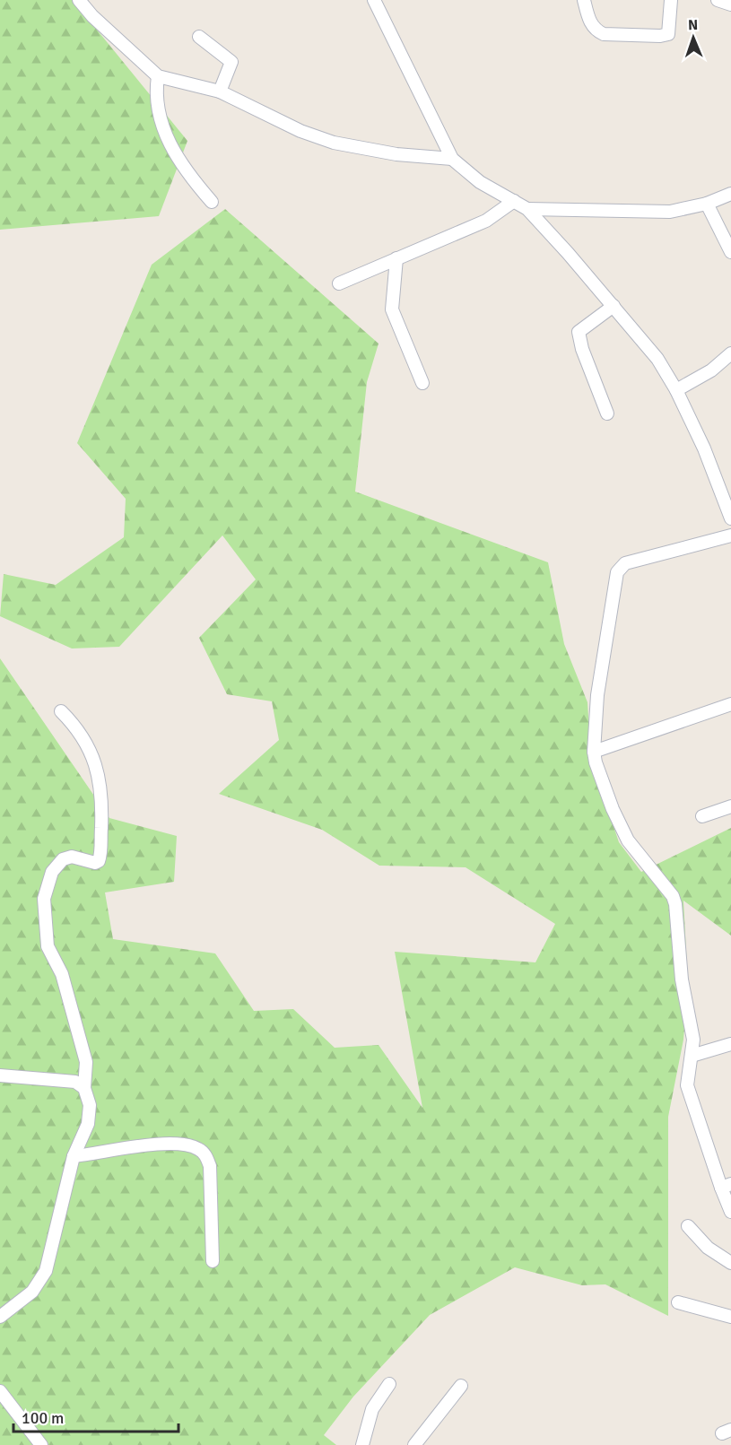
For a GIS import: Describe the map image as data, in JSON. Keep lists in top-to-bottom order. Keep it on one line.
{"scale_bar":"100 m","north":"top"}
